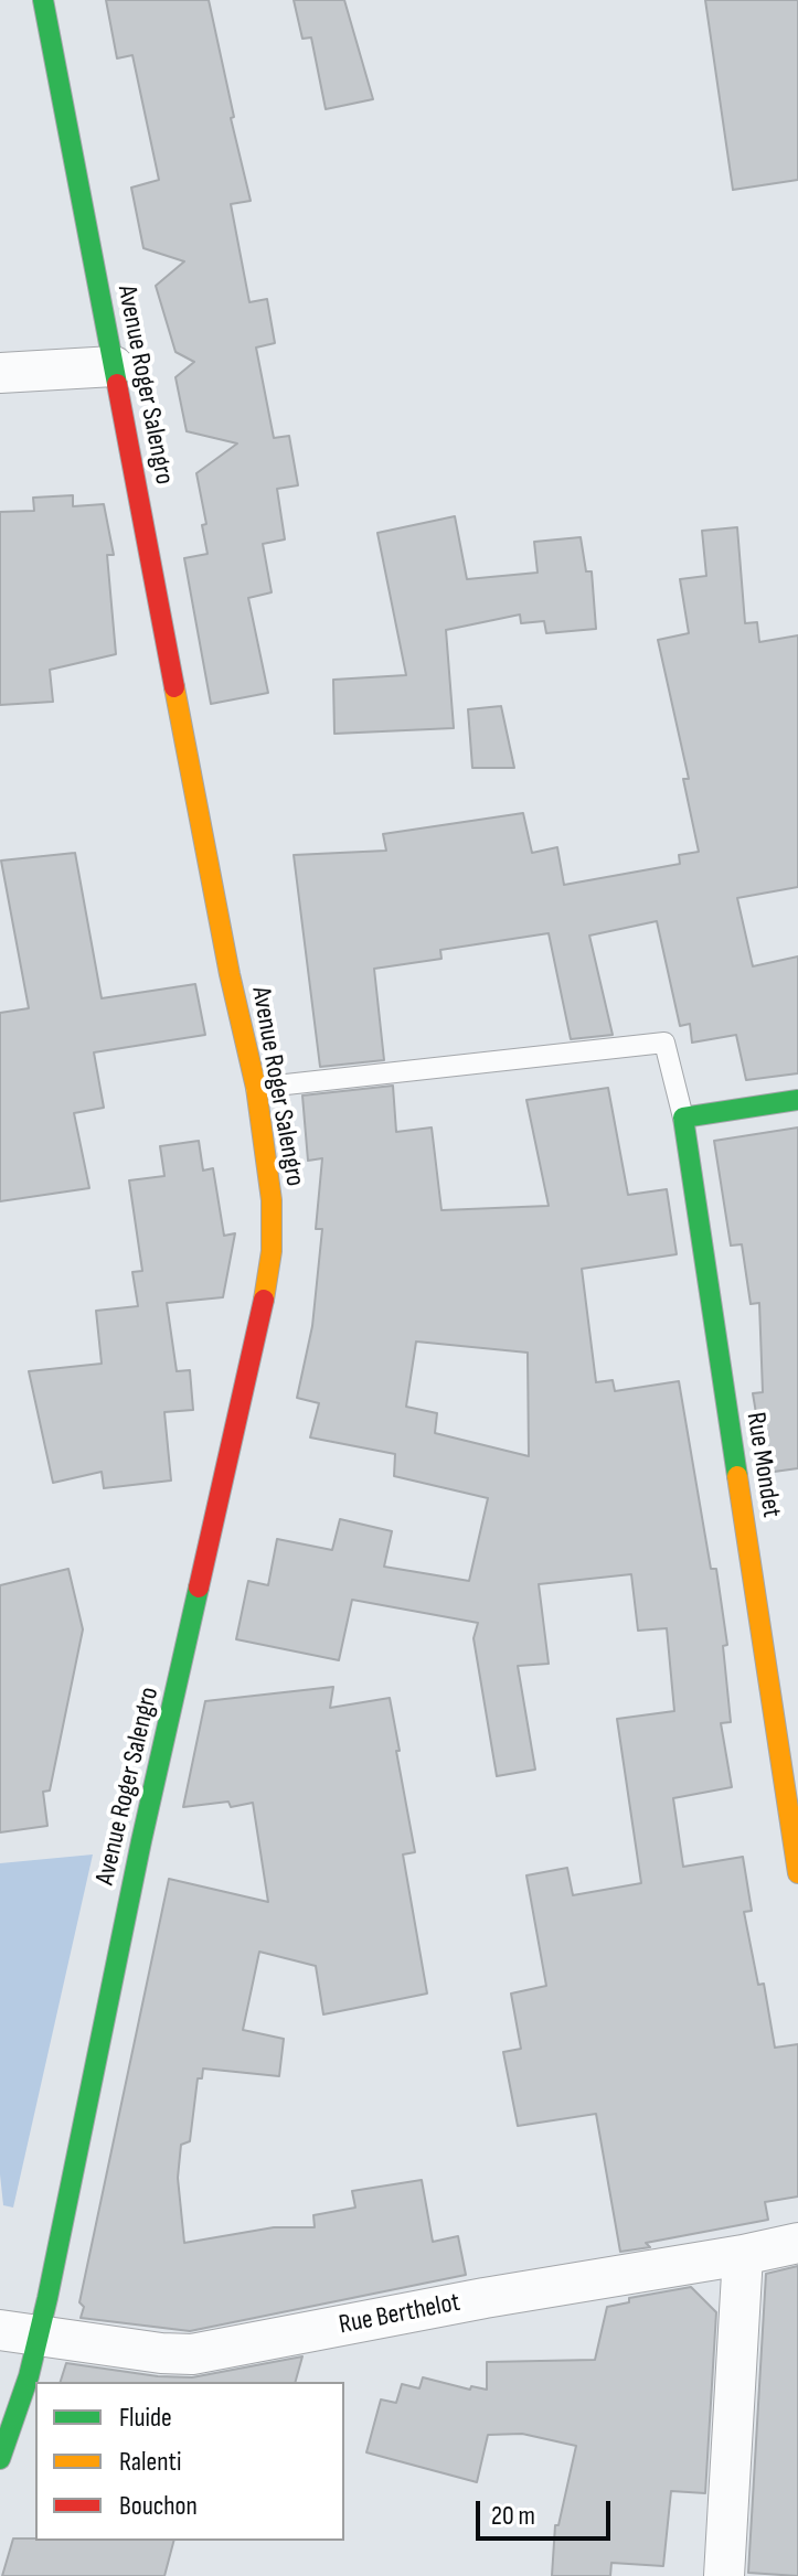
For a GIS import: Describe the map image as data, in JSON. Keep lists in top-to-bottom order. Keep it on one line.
{"streets":{"street":["Avenue Roger Salengro","Rue Mondet","Rue Berthelot"]},"crossings":[["Avenue Roger Salengro","Rue Berthelot"]],"legend":["Fluide","Ralenti","Bouchon"],"scale_bar":"20 m"}
